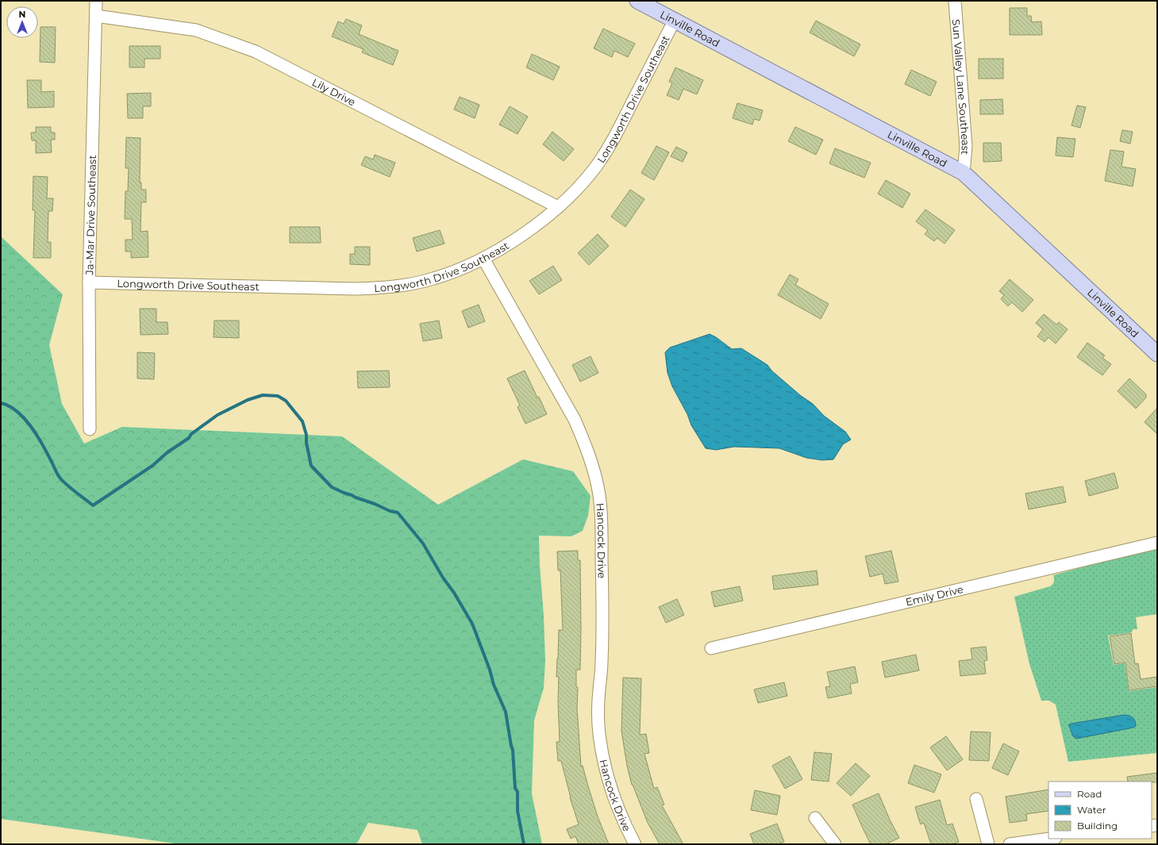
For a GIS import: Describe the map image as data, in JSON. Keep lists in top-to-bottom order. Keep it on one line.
{"streets":{"main road":["Linville Road"],"street":["Sun Valley Lane Southeast","Lily Drive","Longworth Drive Southeast","Ja-Mar Drive Southeast","Hancock Drive","Emily Drive"]},"crossings":[["Linville Road","Sun Valley Lane Southeast"],["Linville Road","Longworth Drive Southeast"],["Lily Drive","Longworth Drive Southeast"],["Lily Drive","Ja-Mar Drive Southeast"],["Longworth Drive Southeast","Ja-Mar Drive Southeast"],["Longworth Drive Southeast","Hancock Drive"]],"legend":["Road","Water","Building"],"north":"top"}
